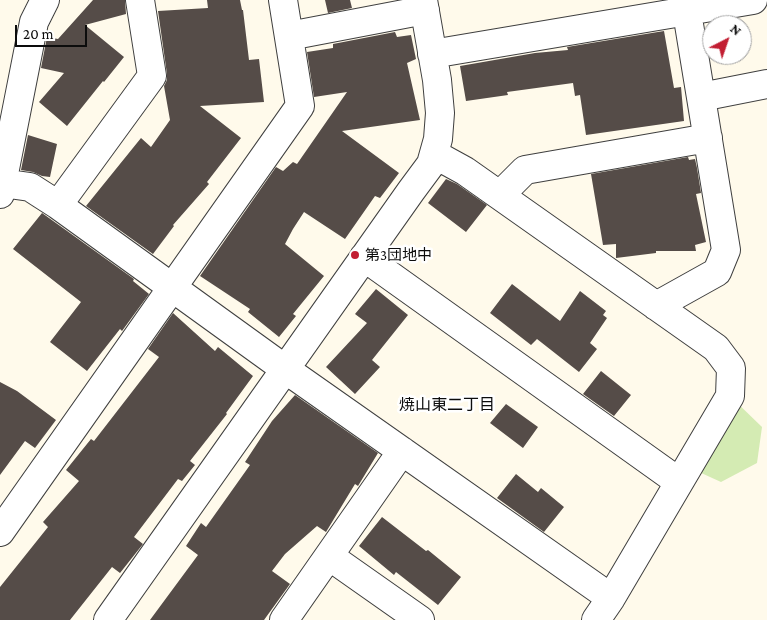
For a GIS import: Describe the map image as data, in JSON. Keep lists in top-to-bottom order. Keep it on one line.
{"districts":["焼山東二丁目"],"places":["第3団地中"],"scale_bar":"20 m","north":"top right"}
